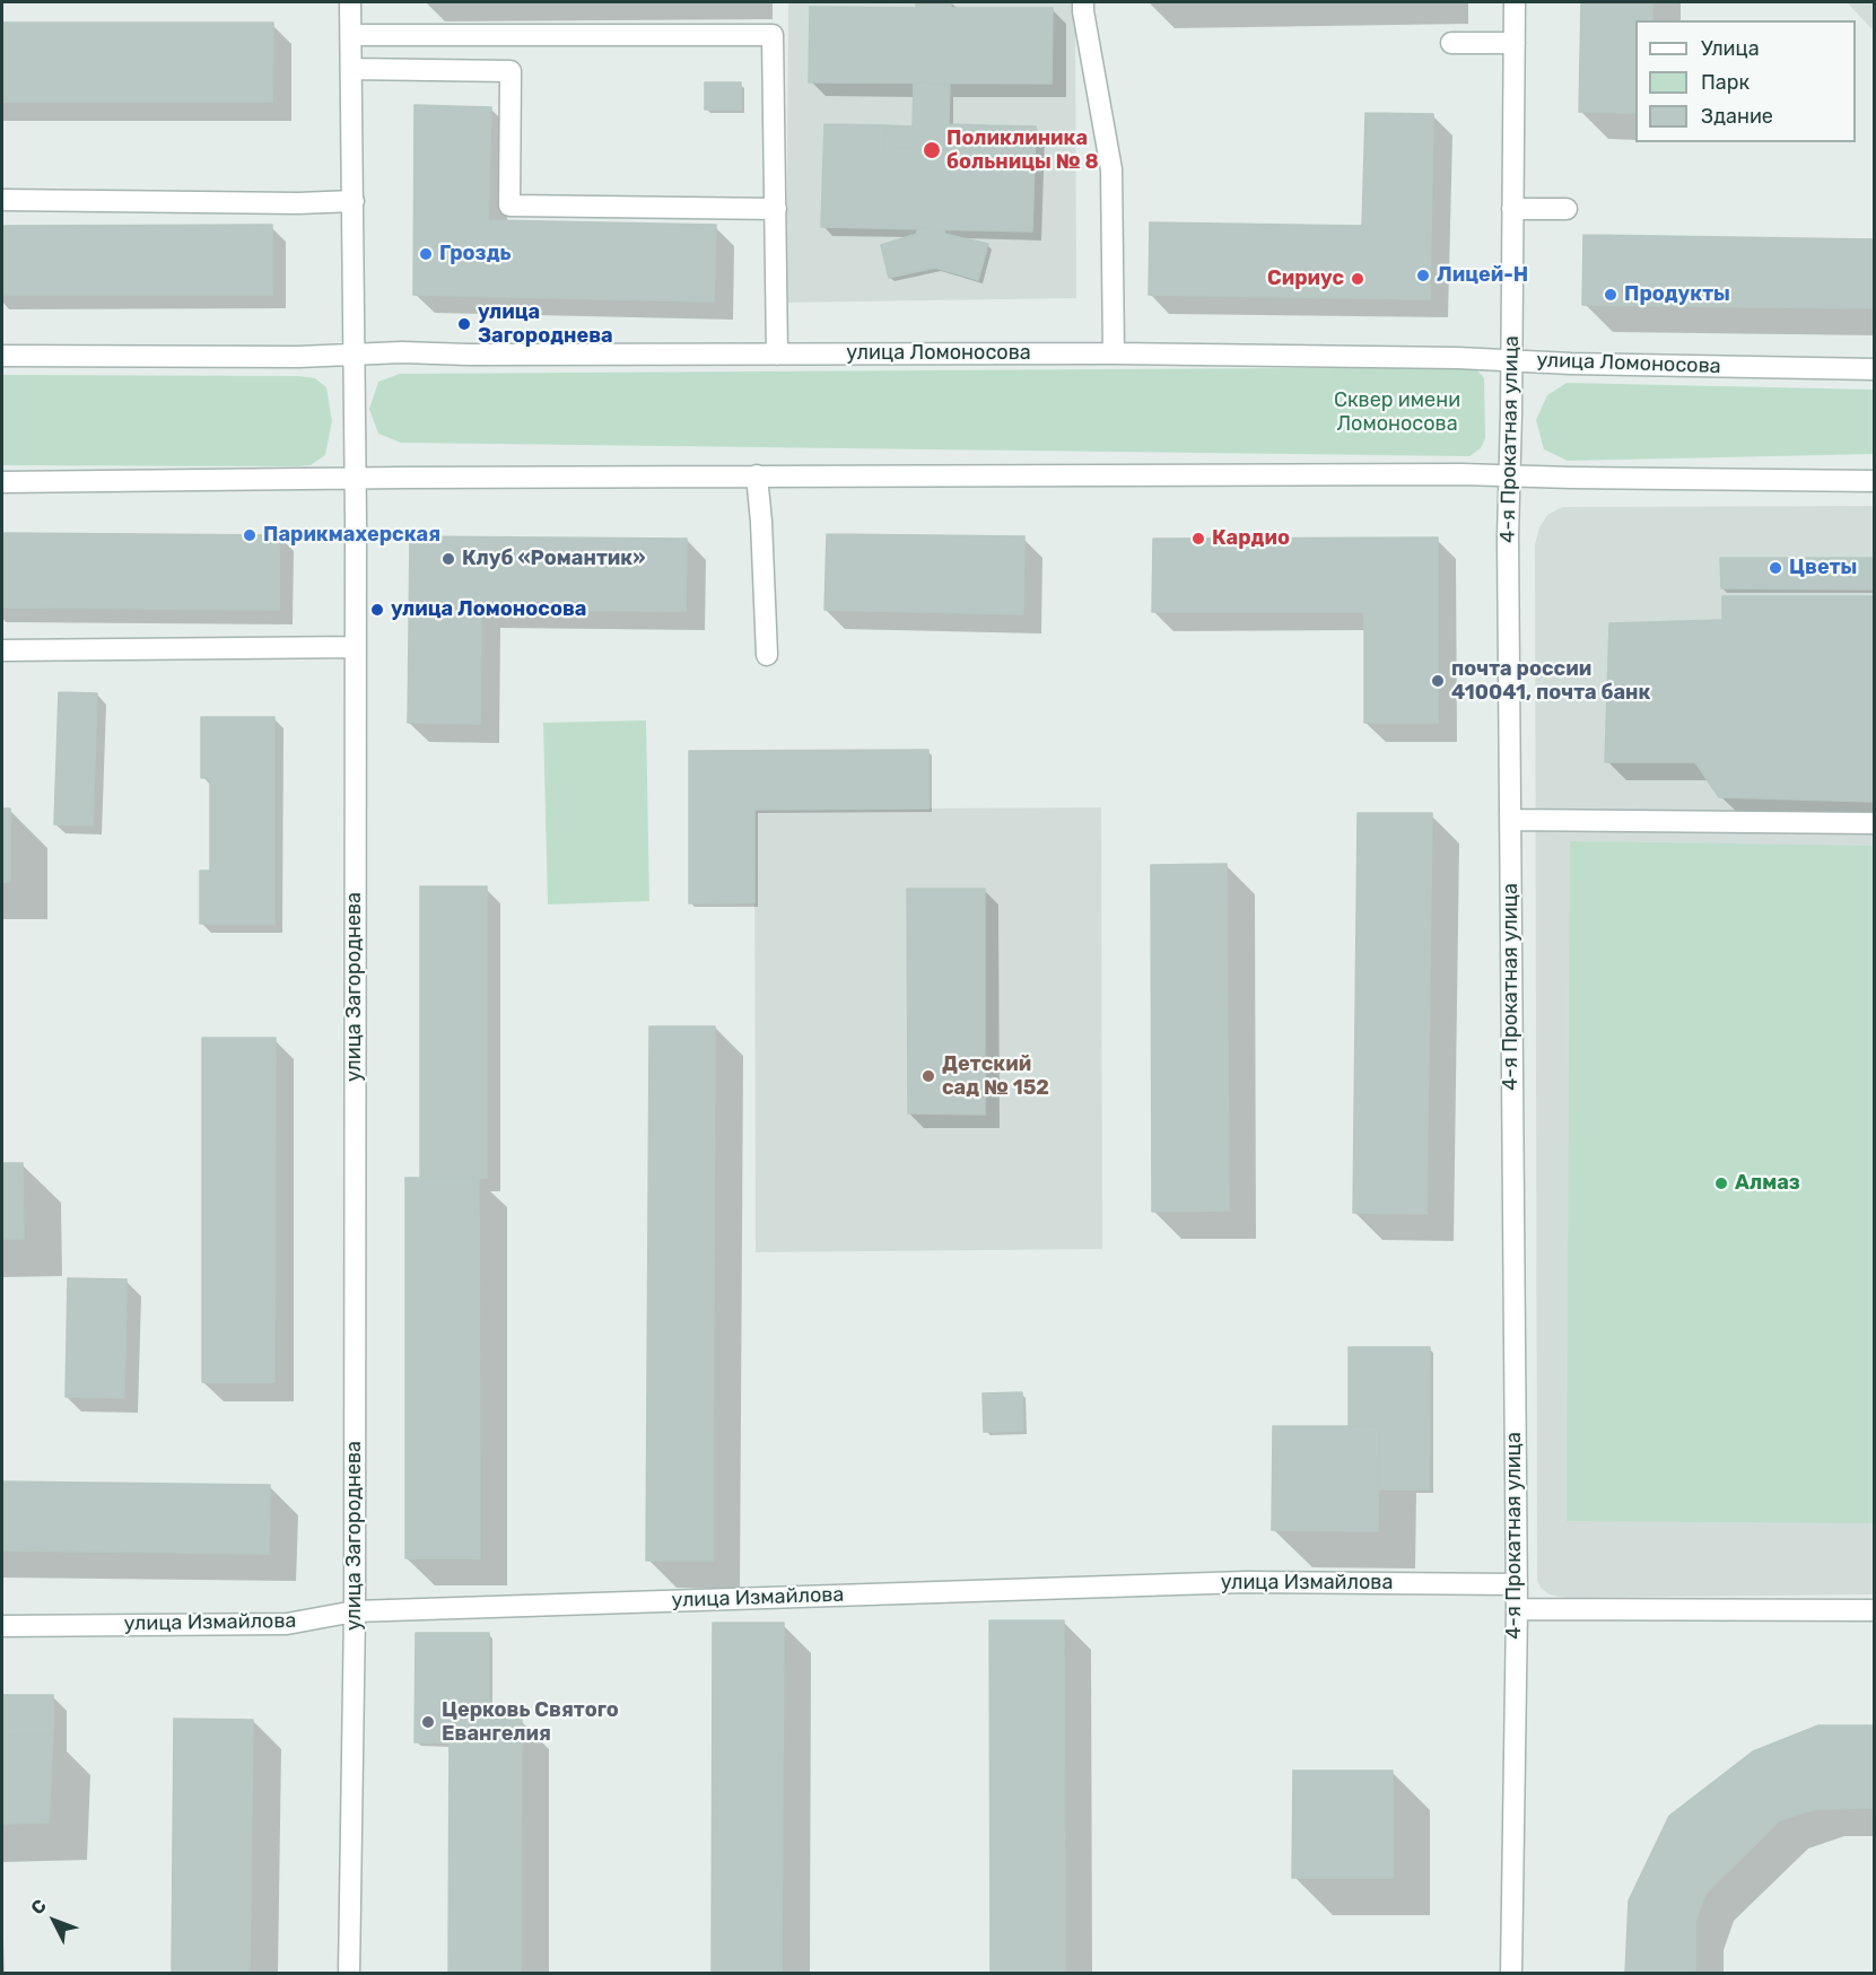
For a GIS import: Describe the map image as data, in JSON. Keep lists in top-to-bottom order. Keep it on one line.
{"streets":{"street":["улица Ломоносова","4-я Прокатная улица","улица Загороднева","улица Измайлова"]},"crossings":[["улица Ломоносова","4-я Прокатная улица"],["улица Ломоносова","улица Загороднева"],["4-я Прокатная улица","улица Измайлова"],["улица Загороднева","улица Измайлова"]],"parks":["Сквер имени Ломоносова"],"places":["Поликлиника больницы № 8","Гроздь","Лицей-Н","Сириус","Продукты","улица Загороднева","Парикмахерская","Кардио","Клуб «Романтик»","Цветы","улица Ломоносова","почта россии 410041, почта банк","Детский сад № 152","Алмаз","Церковь Святого Евангелия"],"legend":["Улица","Парк","Здание"],"north":"top left"}
